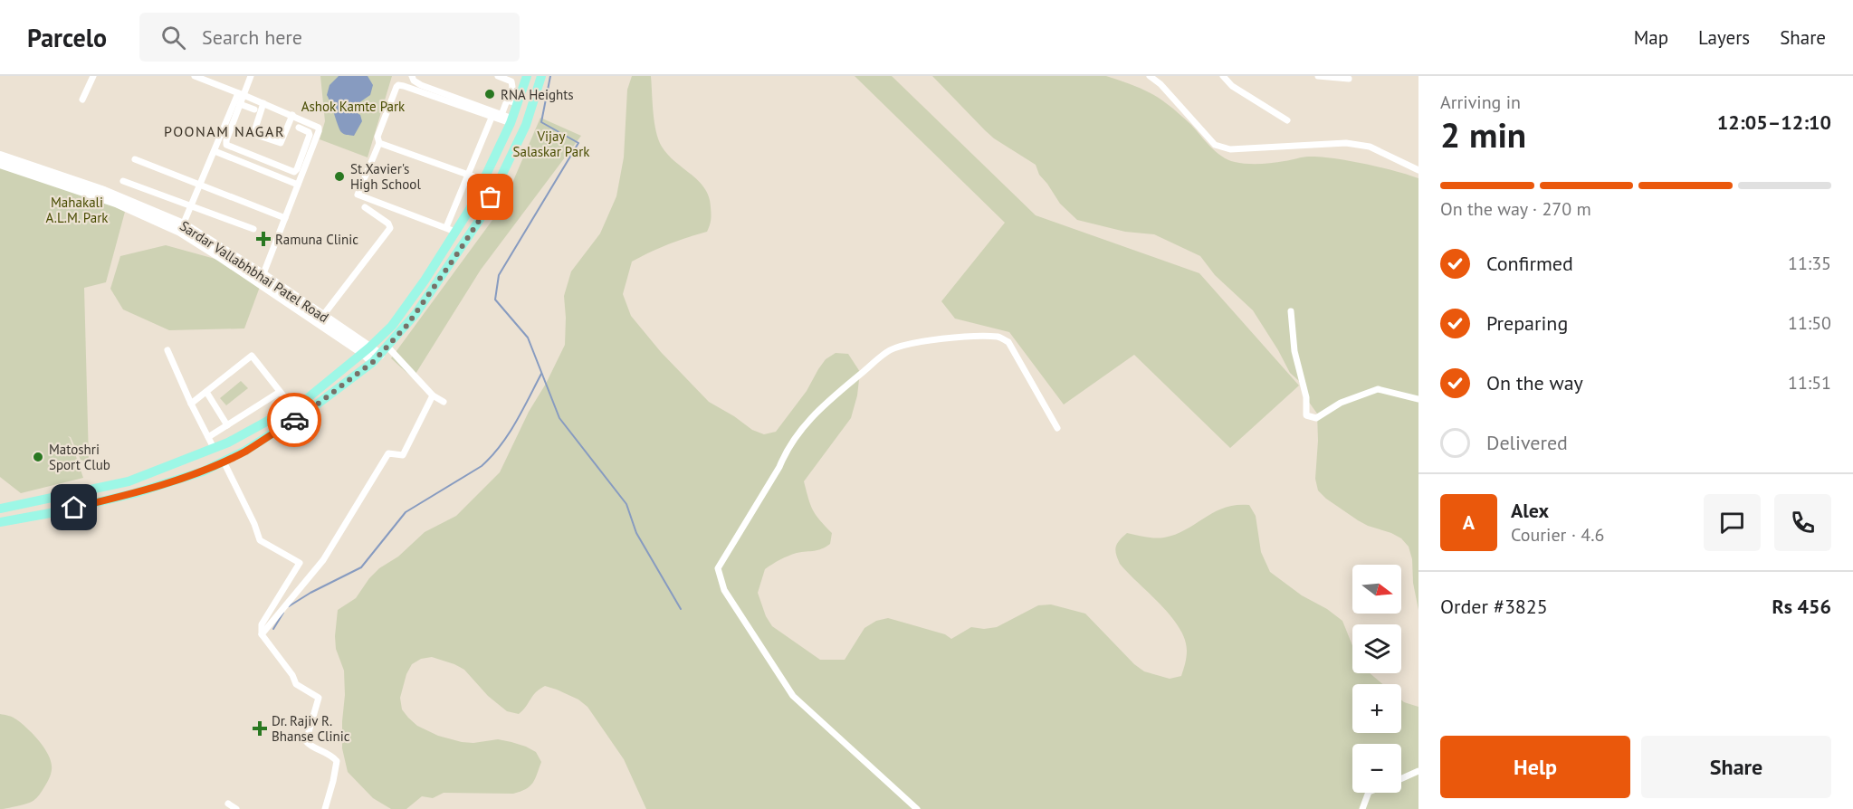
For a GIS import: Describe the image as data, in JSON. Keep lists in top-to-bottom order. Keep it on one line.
{"streets":{"main road":["Sardar Vallabhbhai Patel Road"]},"districts":["POONAM NAGAR"],"parks":["Ashok Kamte Park","Vijay Salaskar Park","Mahakali A.L.M. Park"],"places":{"other":["RNA Heights","St.Xavier's High School","Matoshri Sport Club"],"health":["Ramuna Clinic","Dr. Rajiv R. Bhanse Clinic"]},"north":"right","page":{"header":"Parcelo","search":"Search here","nav":["Map","Layers","Share"],"heading":["2 min","Arriving in","12:05–12:10"],"panel":["Alex","Courier · 4.6","Order #3825","Rs 456"],"bar":"On the way · 270 m","list":[["Confirmed","11:35"],["Preparing","11:50"],["On the way","11:51"],"Delivered"],"round":"A","map_buttons":["+","−"],"buttons":["Help","Share"]}}
